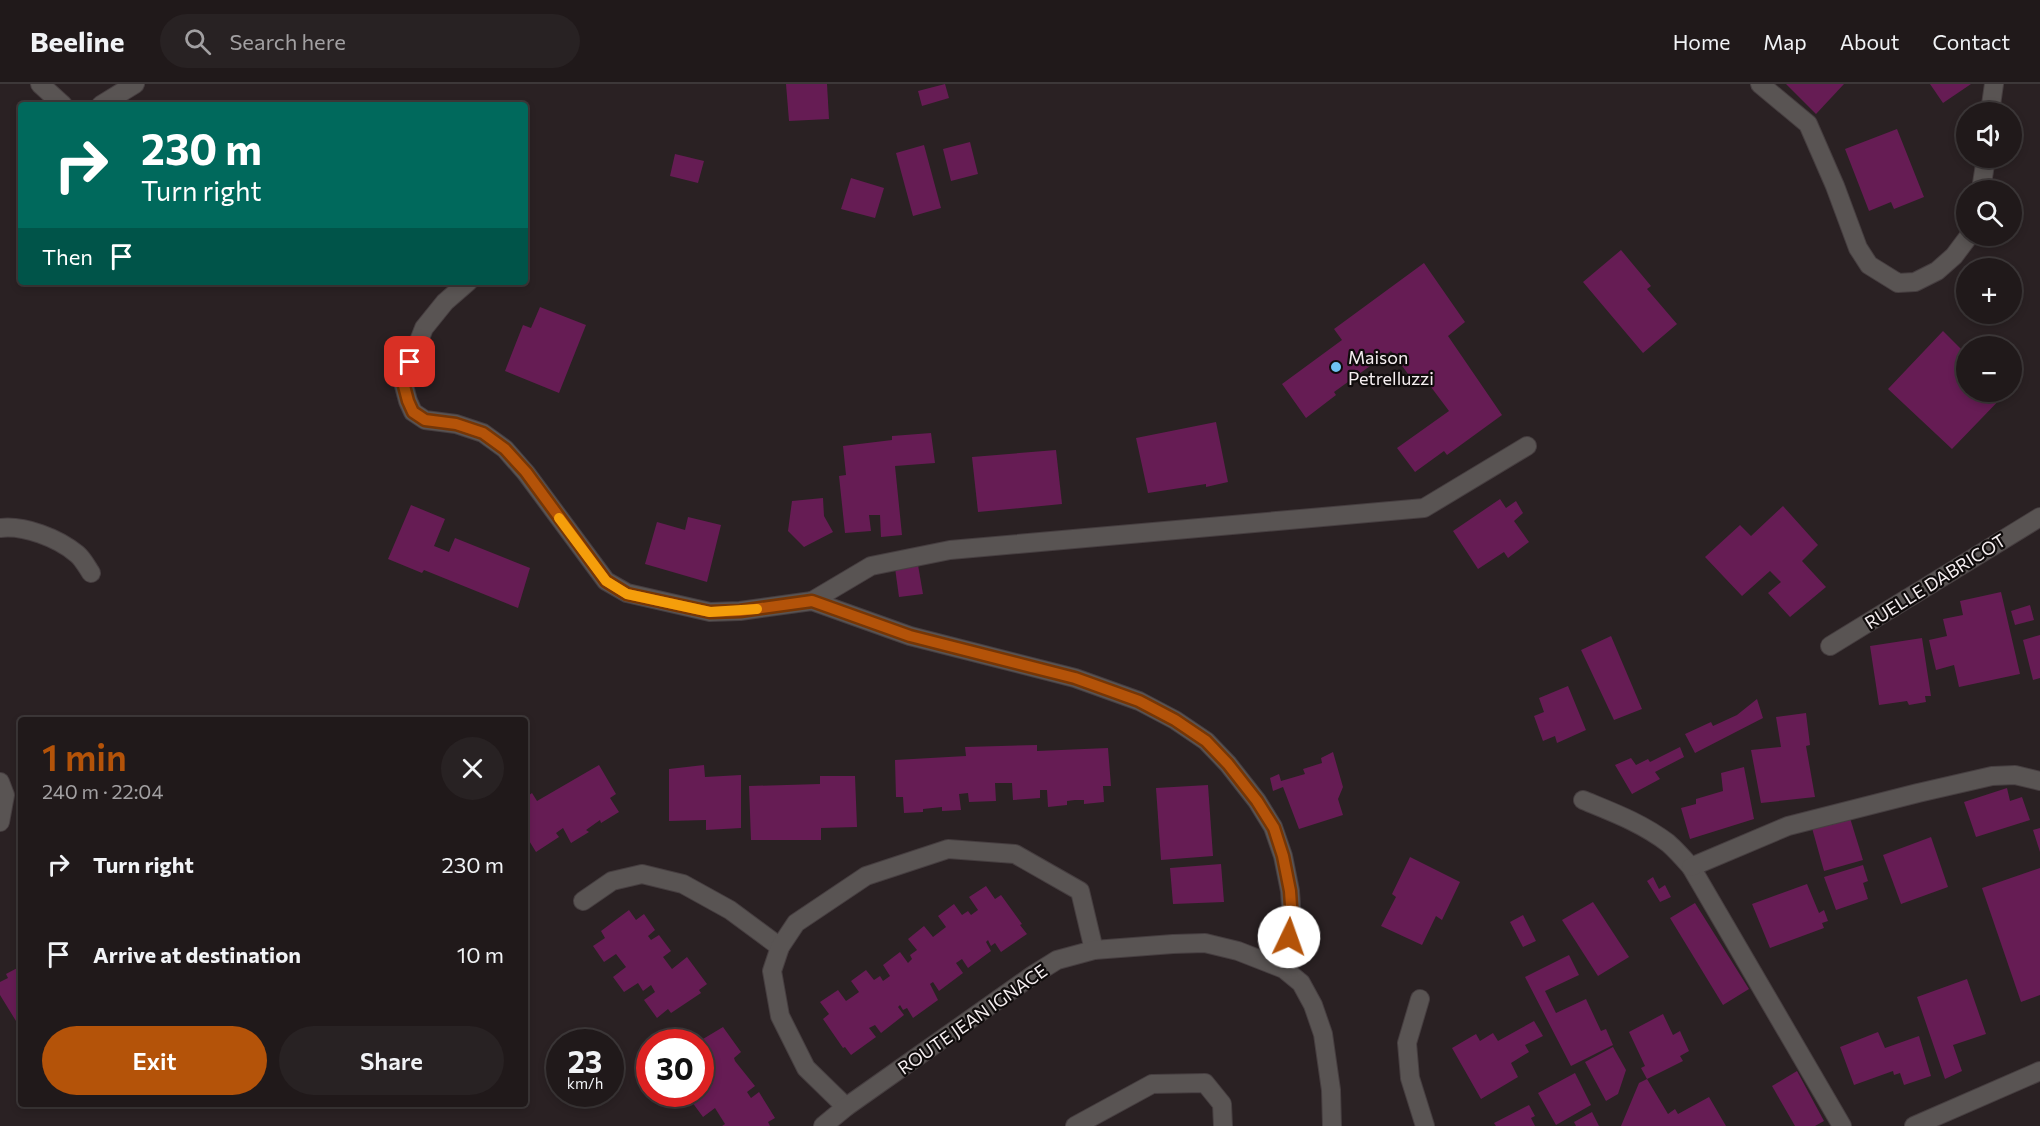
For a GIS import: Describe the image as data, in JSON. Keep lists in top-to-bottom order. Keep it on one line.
{"streets":{"street":["RUELLE DABRICOT","ROUTE JEAN IGNACE"]},"places":["Maison Petrelluzzi"],"page":{"header":"Beeline","search":"Search here","nav":["Home","Map","About","Contact"],"map_buttons":["+","−"],"turn":["230 m","Turn right"],"then":"Then","heading":["1 min","240 m · 22:04"],"list":[{"name":"Turn right","value":"230 m"},{"name":"Arrive at destination","value":"10 m"}],"buttons":["Exit","Share"],"speed":"23 km/h","limit":"30"}}
